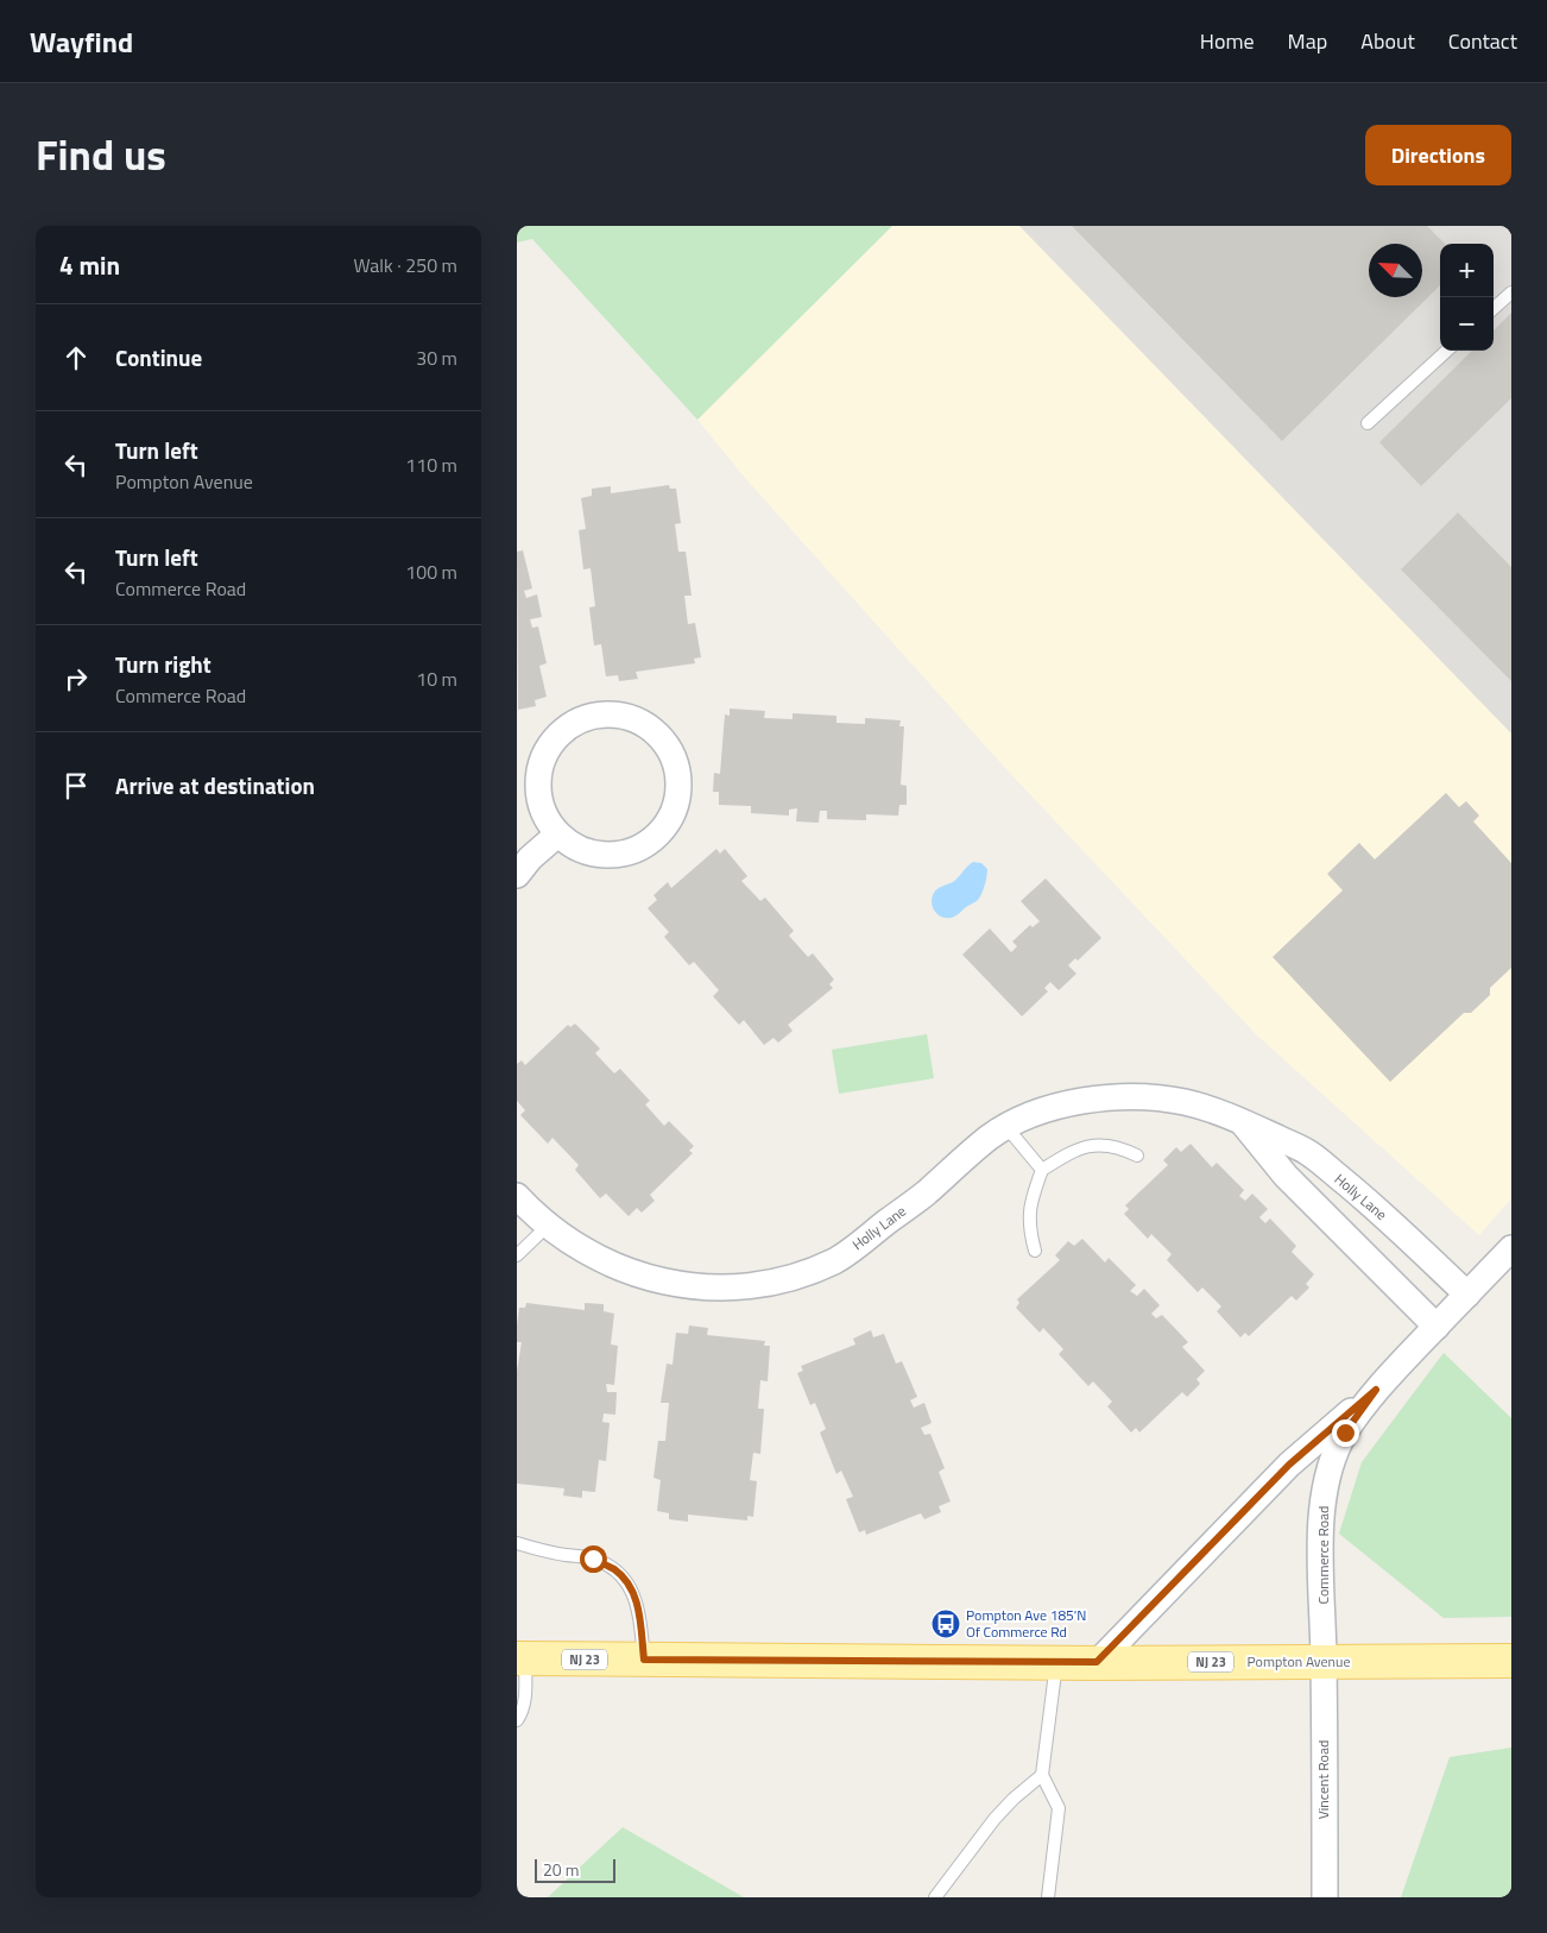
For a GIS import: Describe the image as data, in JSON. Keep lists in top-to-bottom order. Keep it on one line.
{"streets":{"main road":["NJ 23","Pompton Avenue"],"street":["Holly Lane","Commerce Road","Vincent Road"]},"crossings":[["Holly Lane","Commerce Road"],["Commerce Road","Pompton Avenue"],["Commerce Road","Vincent Road"],["Pompton Avenue","Vincent Road"]],"places":{"bus stop":["Pompton Ave 185'N Of Commerce Rd"]},"scale_bar":"20 m","north":"top left","page":{"header":"Wayfind","nav":["Home","Map","About","Contact"],"title":"Find us","buttons":"Directions","heading":["4 min","Walk · 250 m"],"map_buttons":["+","−"],"list":[["Continue","30 m"],["Turn left","Pompton Avenue","110 m"],["Turn left","Commerce Road","100 m"],["Turn right","Commerce Road","10 m"],"Arrive at destination"],"scale":"20 m"}}
